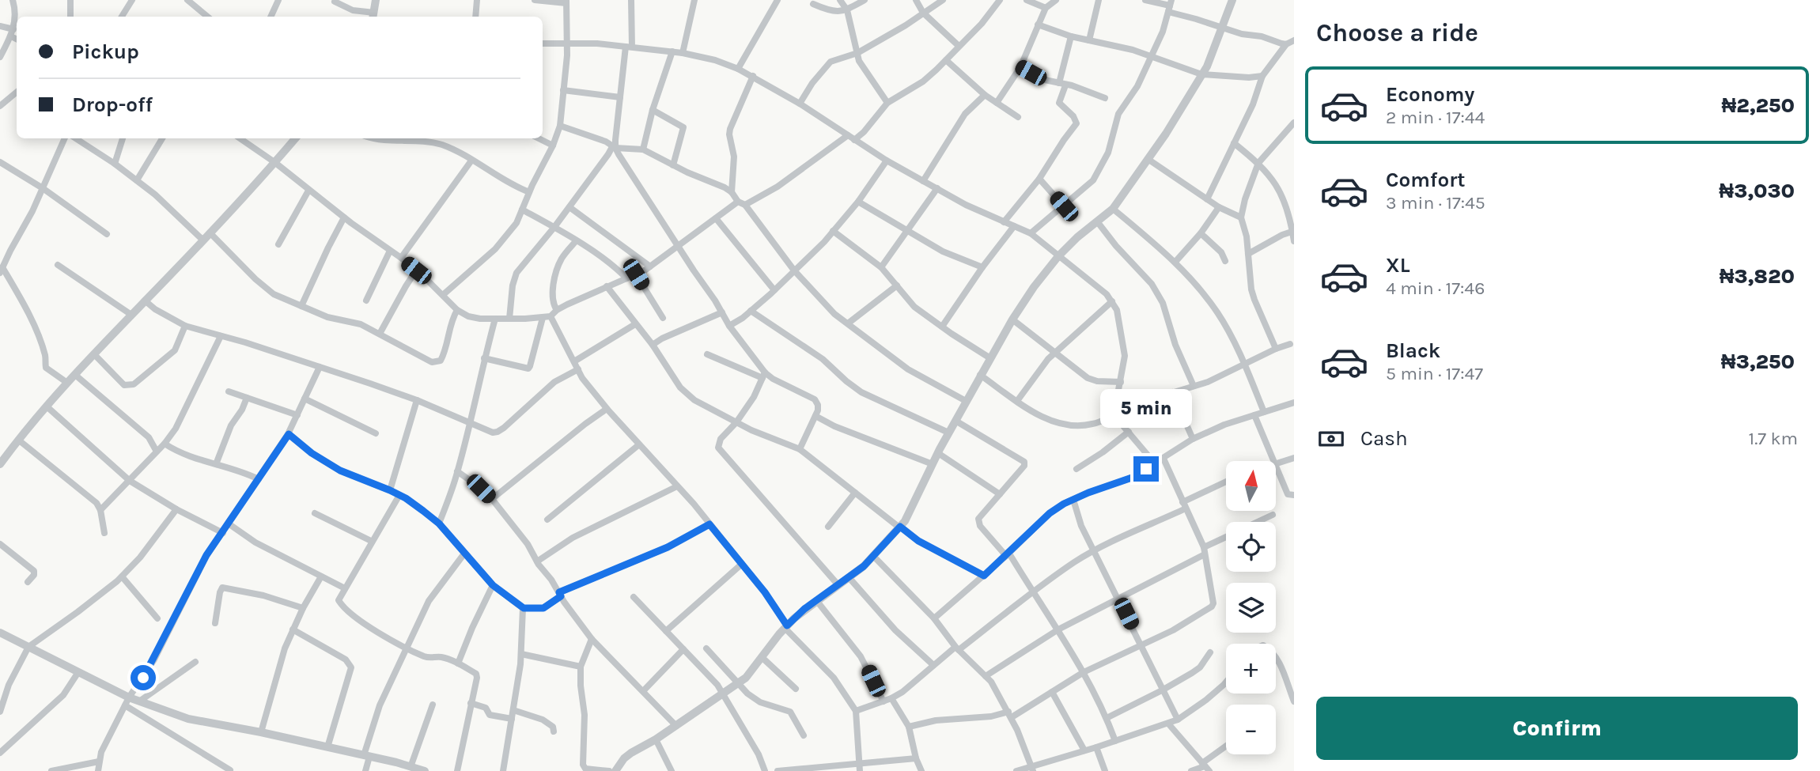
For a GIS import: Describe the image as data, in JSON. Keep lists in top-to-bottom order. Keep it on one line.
{"north":"top","page":{"heading":"Choose a ride","banner":["Pickup","Drop-off"],"list":[{"name":"Economy","note":"2 min · 17:44","value":"₦2,250"},{"name":"Comfort","note":"3 min · 17:45","value":"₦3,030"},{"name":"XL","note":"4 min · 17:46","value":"₦3,820"},{"name":"Black","note":"5 min · 17:47","value":"₦3,250"}],"bubble":"5 min","pay":["Cash","1.7 km"],"map_buttons":["+","−"],"buttons":"Confirm"}}
